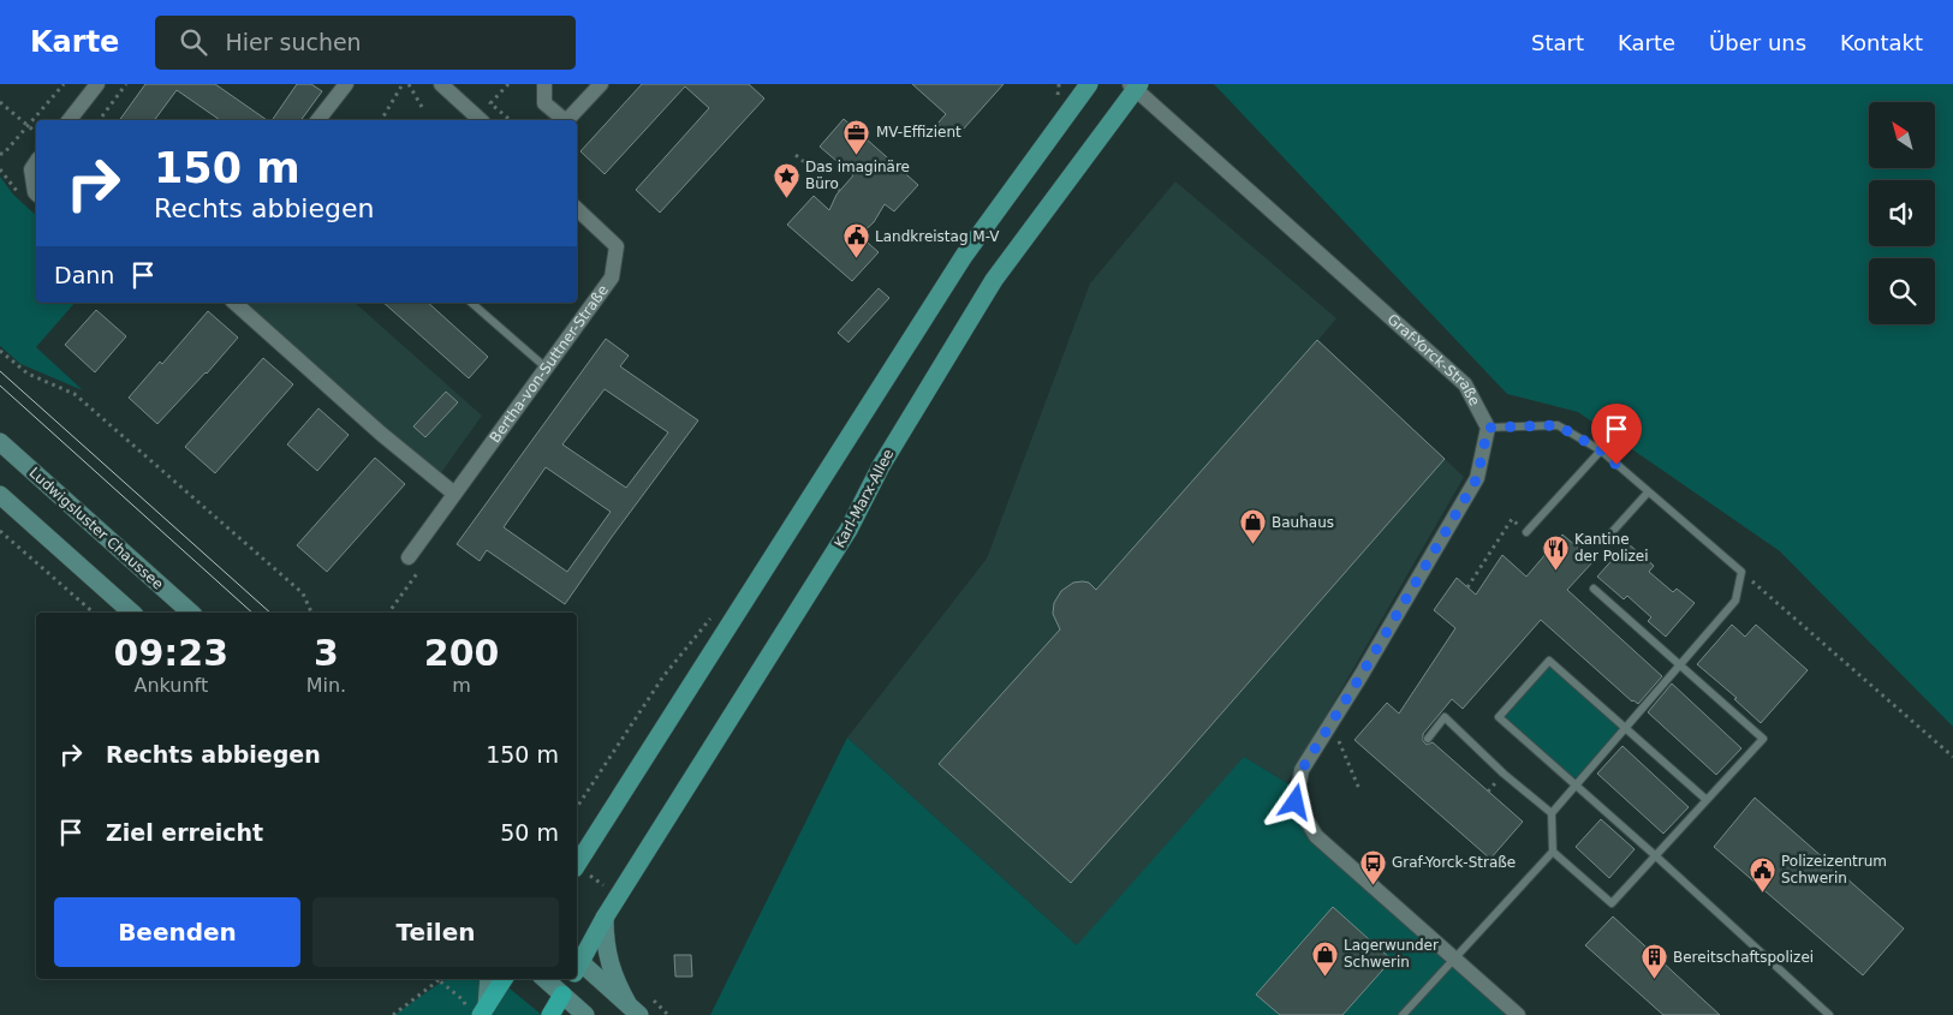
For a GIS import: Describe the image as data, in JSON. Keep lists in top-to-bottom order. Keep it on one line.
{"streets":{"main road":["Karl-Marx-Allee"],"street":["Graf-Yorck-Straße","Bertha-von-Suttner-Straße","Ludwigsluster Chaussee"]},"crossings":[["Graf-Yorck-Straße","Karl-Marx-Allee"]],"places":{"office":["MV-Effizient"],"place":["Das imaginäre Büro"],"public building":["Landkreistag M-V","Polizeizentrum Schwerin"],"shop":["Bauhaus","Lagerwunder Schwerin"],"restaurant":["Kantine der Polizei"],"bus stop":["Graf-Yorck-Straße"],"building":["Bereitschaftspolizei"]},"north":"top left","page":{"header":"Karte","search":"Hier suchen","nav":["Start","Karte","Über uns","Kontakt"],"turn":["150 m","Rechts abbiegen"],"then":"Dann","eta":["09:23","Ankunft","3","Min.","200","m"],"list":[{"name":"Rechts abbiegen","value":"150 m"},{"name":"Ziel erreicht","value":"50 m"}],"buttons":["Beenden","Teilen"]}}
